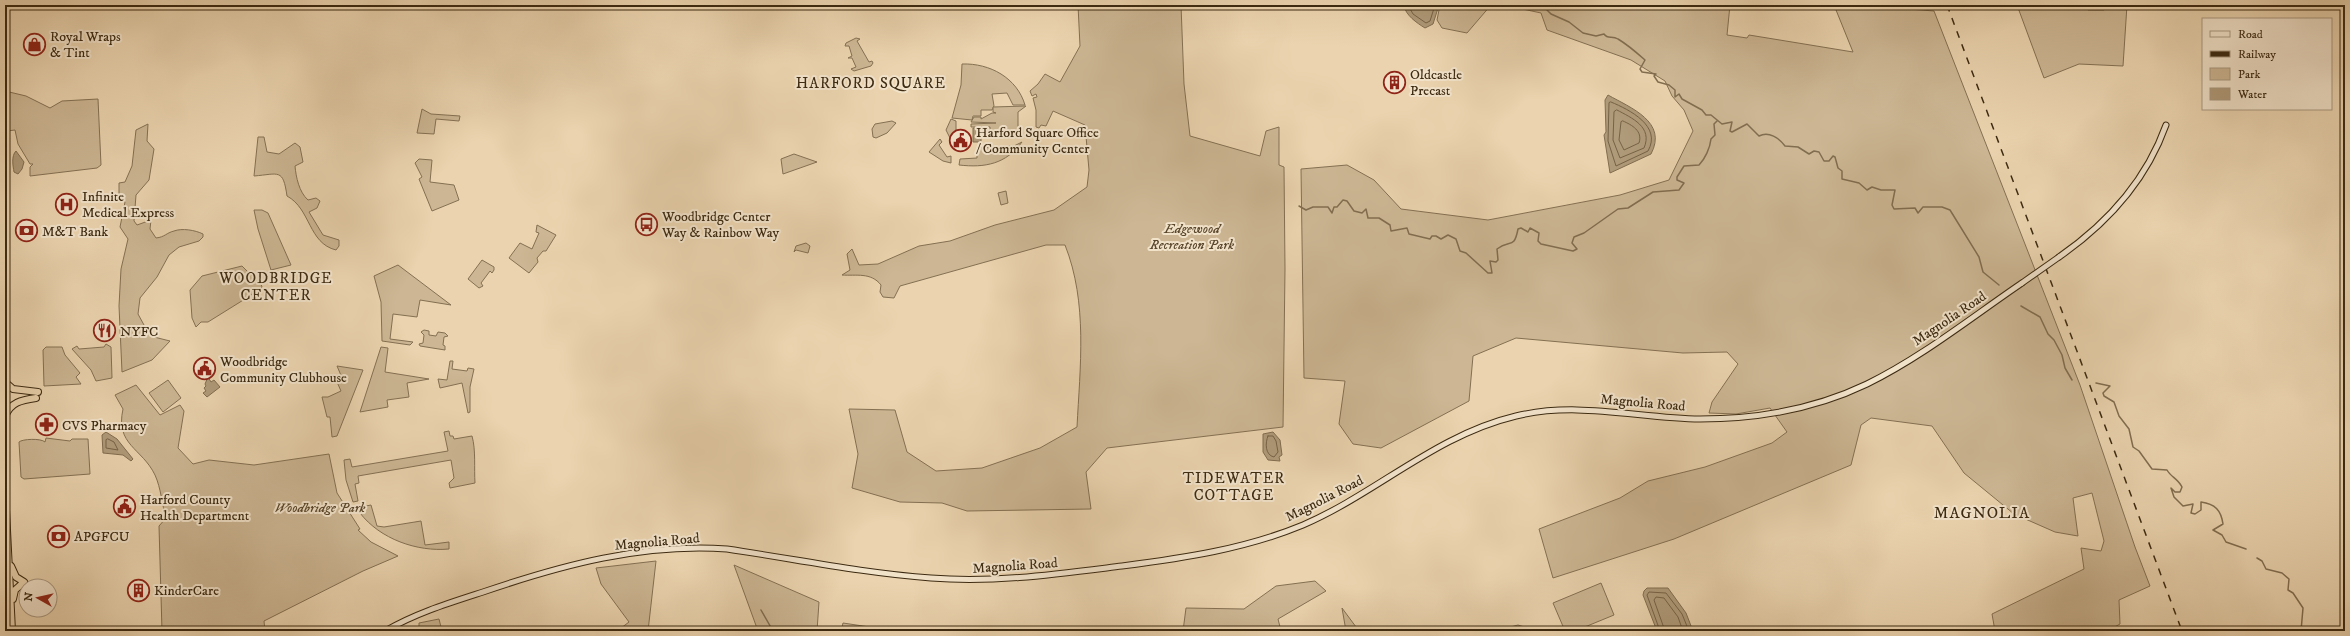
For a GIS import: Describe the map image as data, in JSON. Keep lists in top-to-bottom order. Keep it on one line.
{"streets":{"main road":["Magnolia Road"]},"districts":["HARFORD SQUARE","WOODBRIDGE CENTER","TIDEWATER COTTAGE","MAGNOLIA"],"parks":["Edgewood Recreation Park","Woodbridge Park"],"places":{"shop":["Royal Wraps & Tint"],"building":["Oldcastle Precast","KinderCare"],"public building":["Harford Square Office / Community Center","Woodbridge Community Clubhouse","Harford County Health Department"],"hospital":["Infinite Medical Express"],"bus stop":["Woodbridge Center Way & Rainbow Way"],"bank":["M&T Bank","APGFCU"],"restaurant":["NYFC"],"pharmacy":["CVS Pharmacy"]},"legend":["Road","Railway","Park","Water"],"north":"left"}
